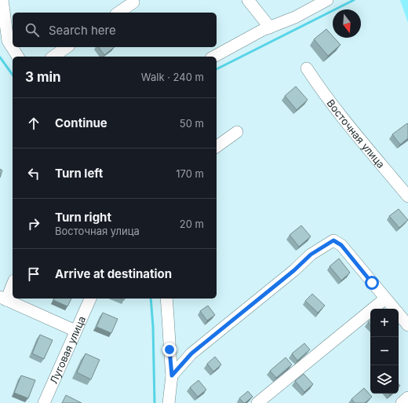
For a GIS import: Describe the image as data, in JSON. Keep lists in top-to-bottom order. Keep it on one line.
{"streets":{"street":["Восточная улица","Луговая улица"]},"north":"bottom","page":{"search":"Search here","heading":["3 min","Walk · 240 m"],"list":[["Continue","50 m"],["Turn left","170 m"],["Turn right","Восточная улица","20 m"],"Arrive at destination"],"map_buttons":["+","−"]}}
